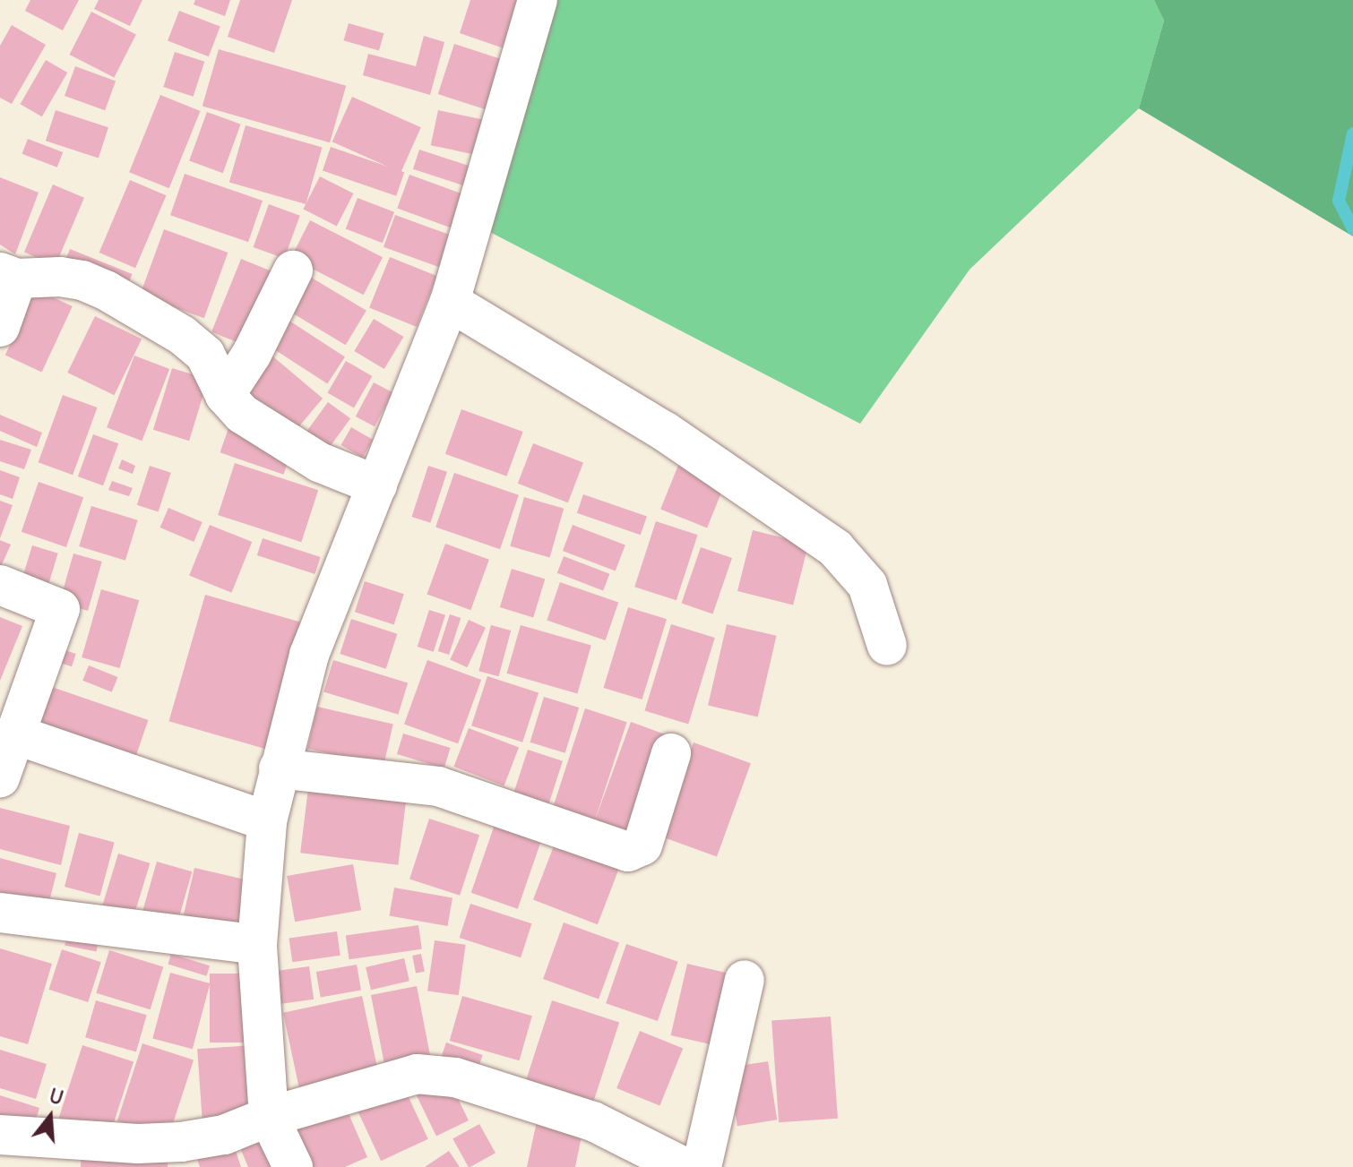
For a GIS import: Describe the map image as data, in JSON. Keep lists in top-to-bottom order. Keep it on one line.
{"north":"top"}
